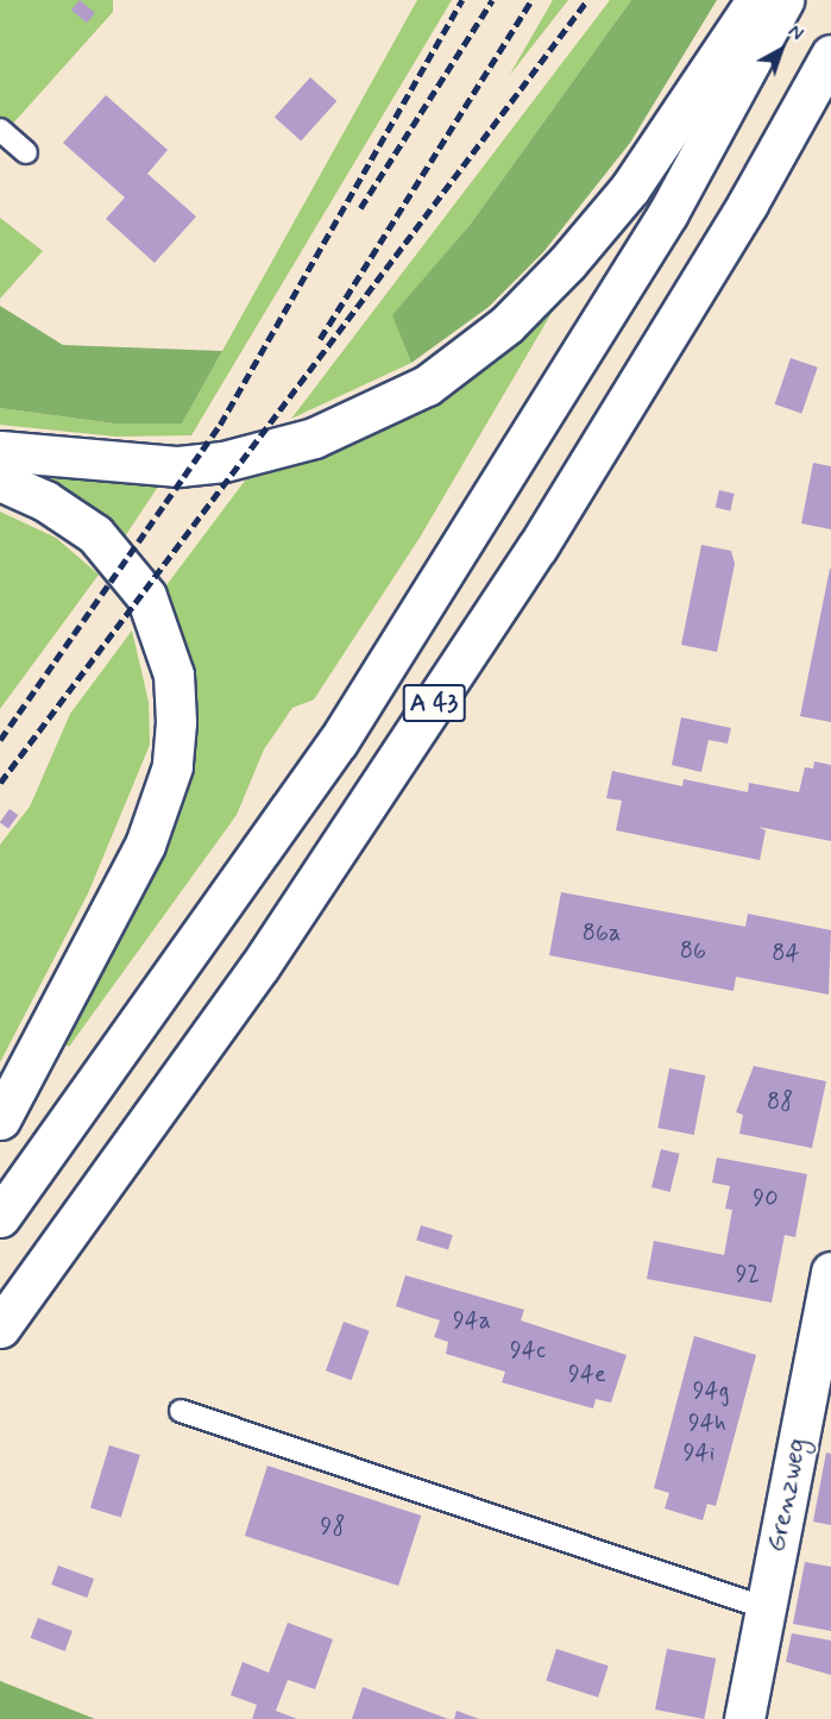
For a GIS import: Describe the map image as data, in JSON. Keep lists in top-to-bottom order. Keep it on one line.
{"streets":{"main road":["A 43","Grenzweg"]},"house_numbers":["86a","86","84","88","90","92","94a","94c","94e","94g","94h","94i","98"],"north":"top right"}
